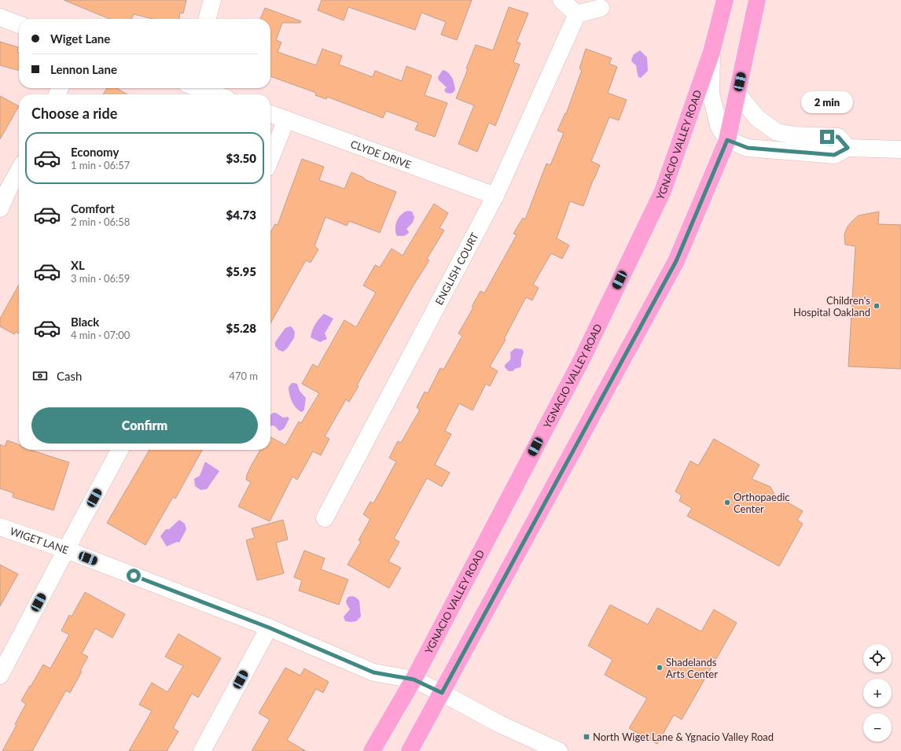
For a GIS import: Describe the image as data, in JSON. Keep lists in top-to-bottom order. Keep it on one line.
{"streets":{"highway":["YGNACIO VALLEY ROAD"],"street":["CLYDE DRIVE","ENGLISH COURT","WIGET LANE"]},"crossings":[["YGNACIO VALLEY ROAD","WIGET LANE"],["CLYDE DRIVE","ENGLISH COURT"]],"places":{"other":["Children's Hospital Oakland","Orthopaedic Center","Shadelands Arts Center"],"transit":["North Wiget Lane & Ygnacio Valley Road"]},"page":{"banner":["Wiget Lane","Lennon Lane"],"bubble":"2 min","heading":"Choose a ride","list":[{"name":"Economy","note":"1 min · 06:57","value":"$3.50"},{"name":"Comfort","note":"2 min · 06:58","value":"$4.73"},{"name":"XL","note":"3 min · 06:59","value":"$5.95"},{"name":"Black","note":"4 min · 07:00","value":"$5.28"}],"pay":["Cash","470 m"],"buttons":"Confirm","map_buttons":["+","−"]}}
